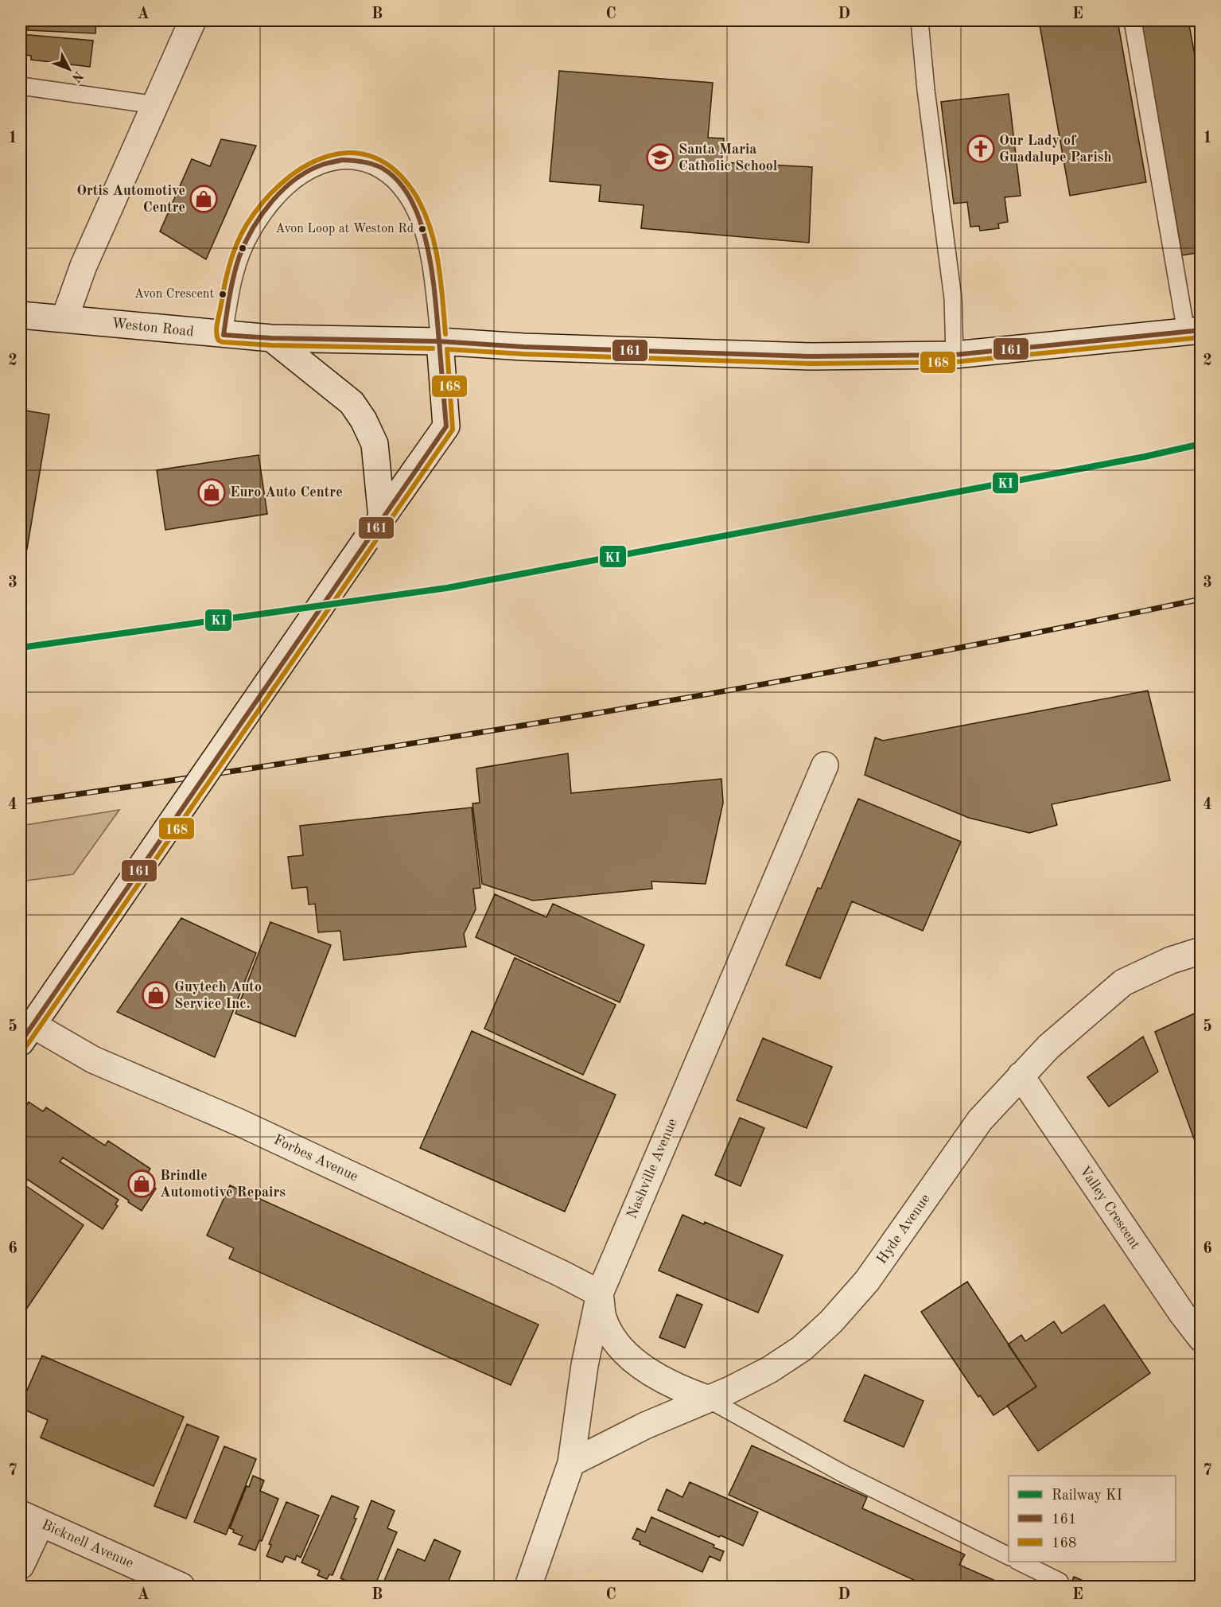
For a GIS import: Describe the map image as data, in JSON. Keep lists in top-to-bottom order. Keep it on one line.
{"streets":{"street":["Weston Road","Forbes Avenue","Nashville Avenue","Valley Crescent","Hyde Avenue","Bicknell Avenue"]},"crossings":[["Forbes Avenue","Nashville Avenue"],["Nashville Avenue","Hyde Avenue"],["Valley Crescent","Hyde Avenue"]],"places":{"church":["Our Lady of Guadalupe Parish"],"school or university":["Santa Maria Catholic School"],"shop":["Ortis Automotive Centre","Euro Auto Centre","Guytech Auto Service Inc.","Brindle Automotive Repairs"],"other":["Avon Loop at Weston Rd","Avon Crescent"]},"lines":["transit line 168","transit line 161","rail line KI"],"legend":["Railway KI","161","168"],"north":"bottom right","grid":{"columns":["A","B","C","D","E"],"rows":["1","2","3","4","5","6","7"]}}
